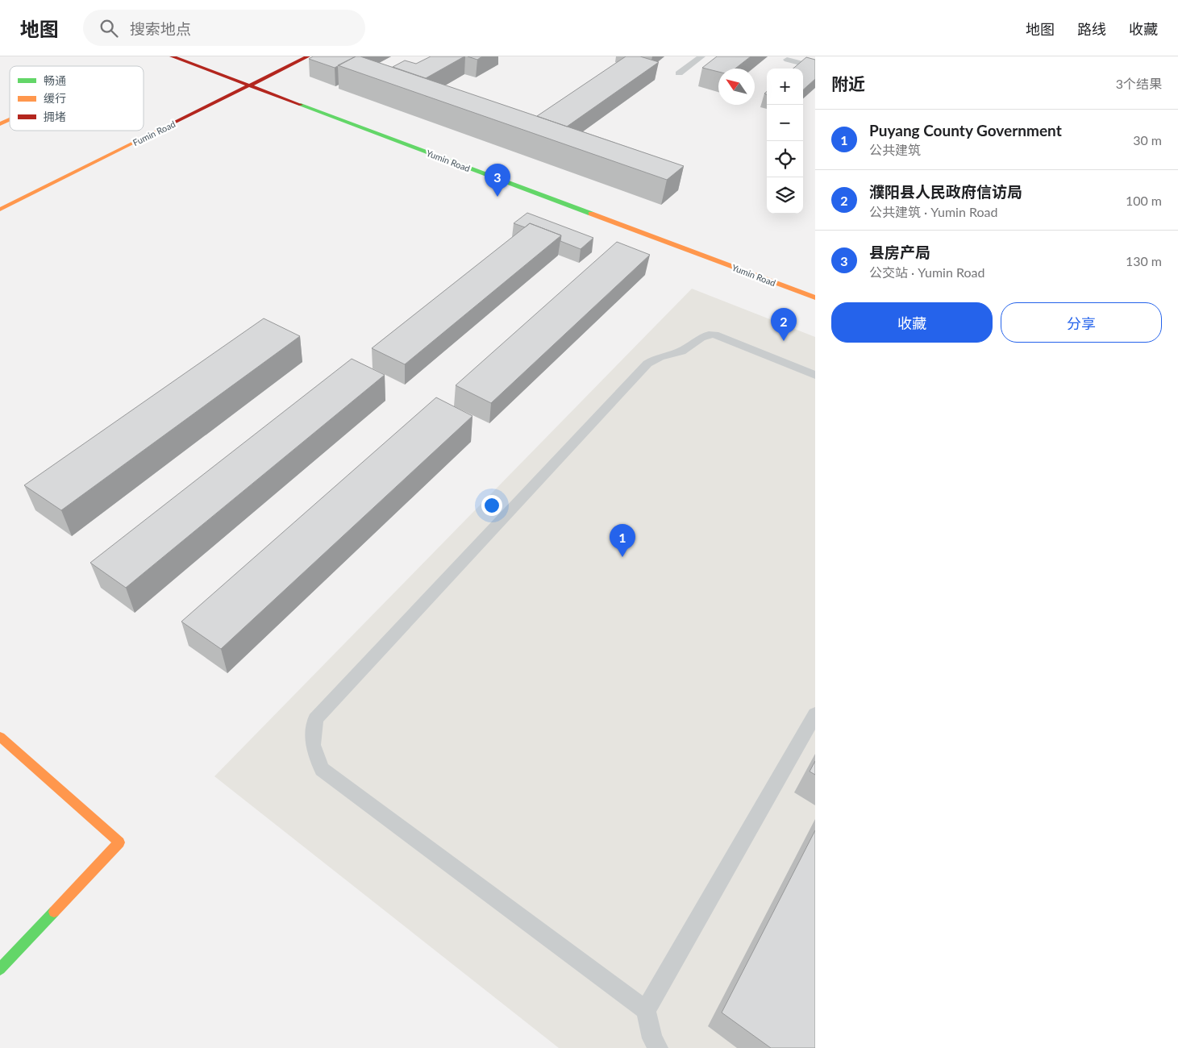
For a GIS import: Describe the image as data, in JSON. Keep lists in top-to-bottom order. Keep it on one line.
{"streets":{"street":["Fumin Road","Yumin Road"]},"crossings":[["Fumin Road","Yumin Road"]],"legend":["畅通","缓行","拥堵"],"north":"top left","page":{"header":"地图","search":"搜索地点","nav":["地图","路线","收藏"],"heading":["附近","3个结果"],"map_buttons":["+","−"],"list":[{"mark":"1","name":"Puyang County Government","note":"公共建筑","value":"30 m"},{"mark":"2","name":"濮阳县人民政府信访局","note":"公共建筑 · Yumin Road","value":"100 m"},{"mark":"3","name":"县房产局","note":"公交站 · Yumin Road","value":"130 m"}],"pins":["3","2","1"],"buttons":["收藏","分享"]}}
